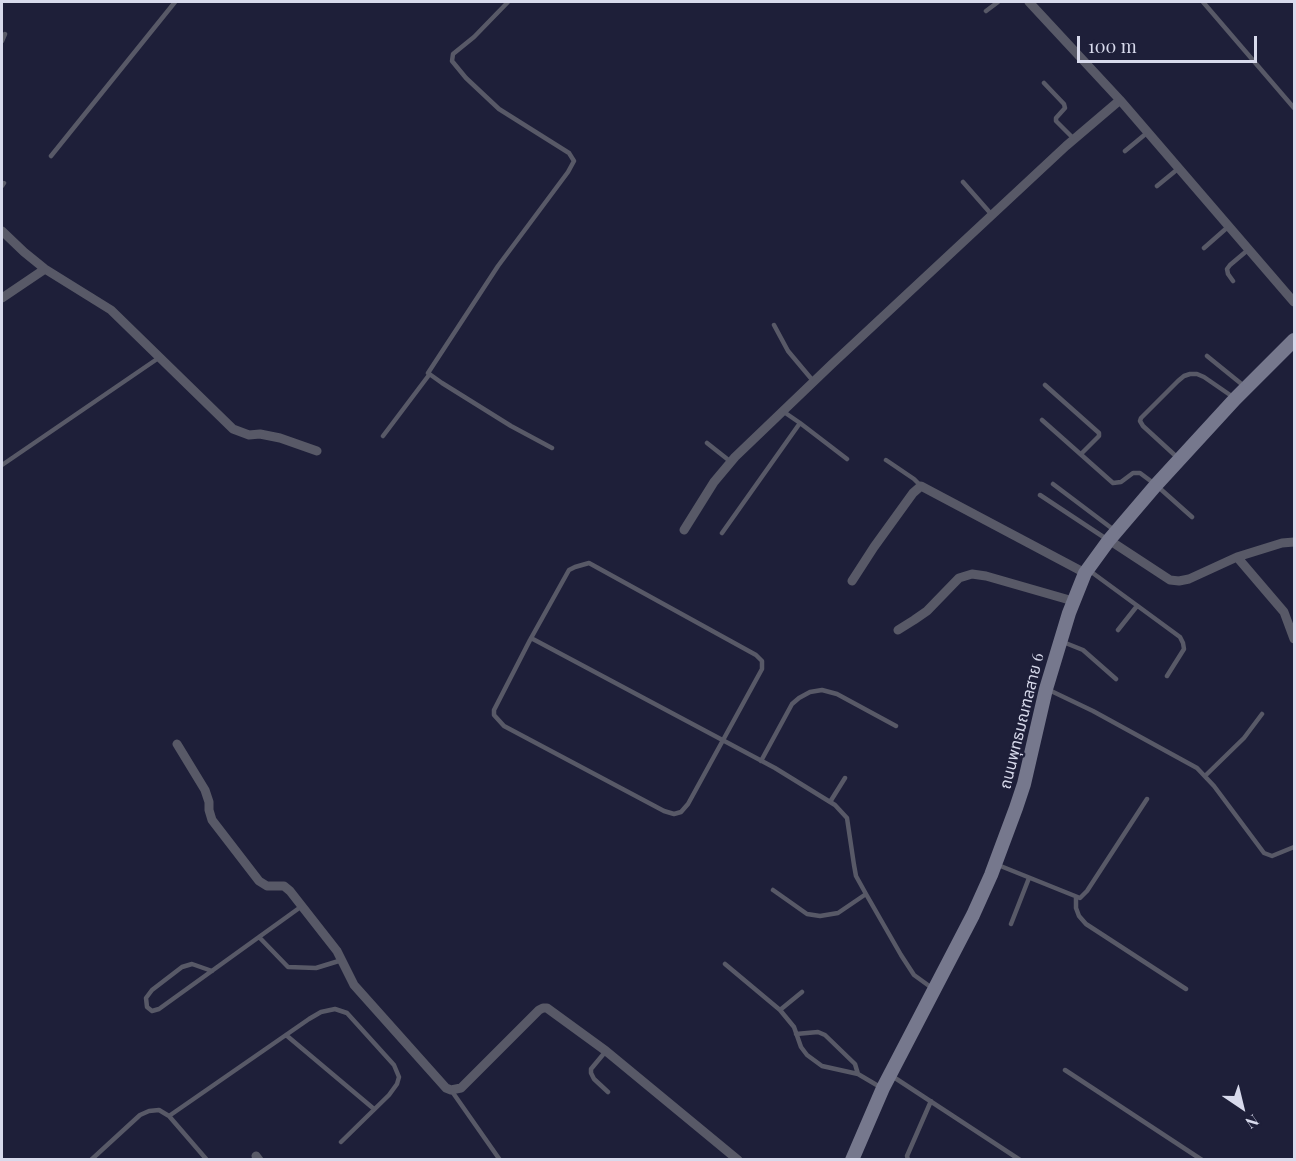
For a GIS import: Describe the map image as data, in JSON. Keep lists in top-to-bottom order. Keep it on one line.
{"streets":{"main road":["ถนนพุทธมณฑลสาย 6"]},"scale_bar":"100 m","north":"bottom right"}
